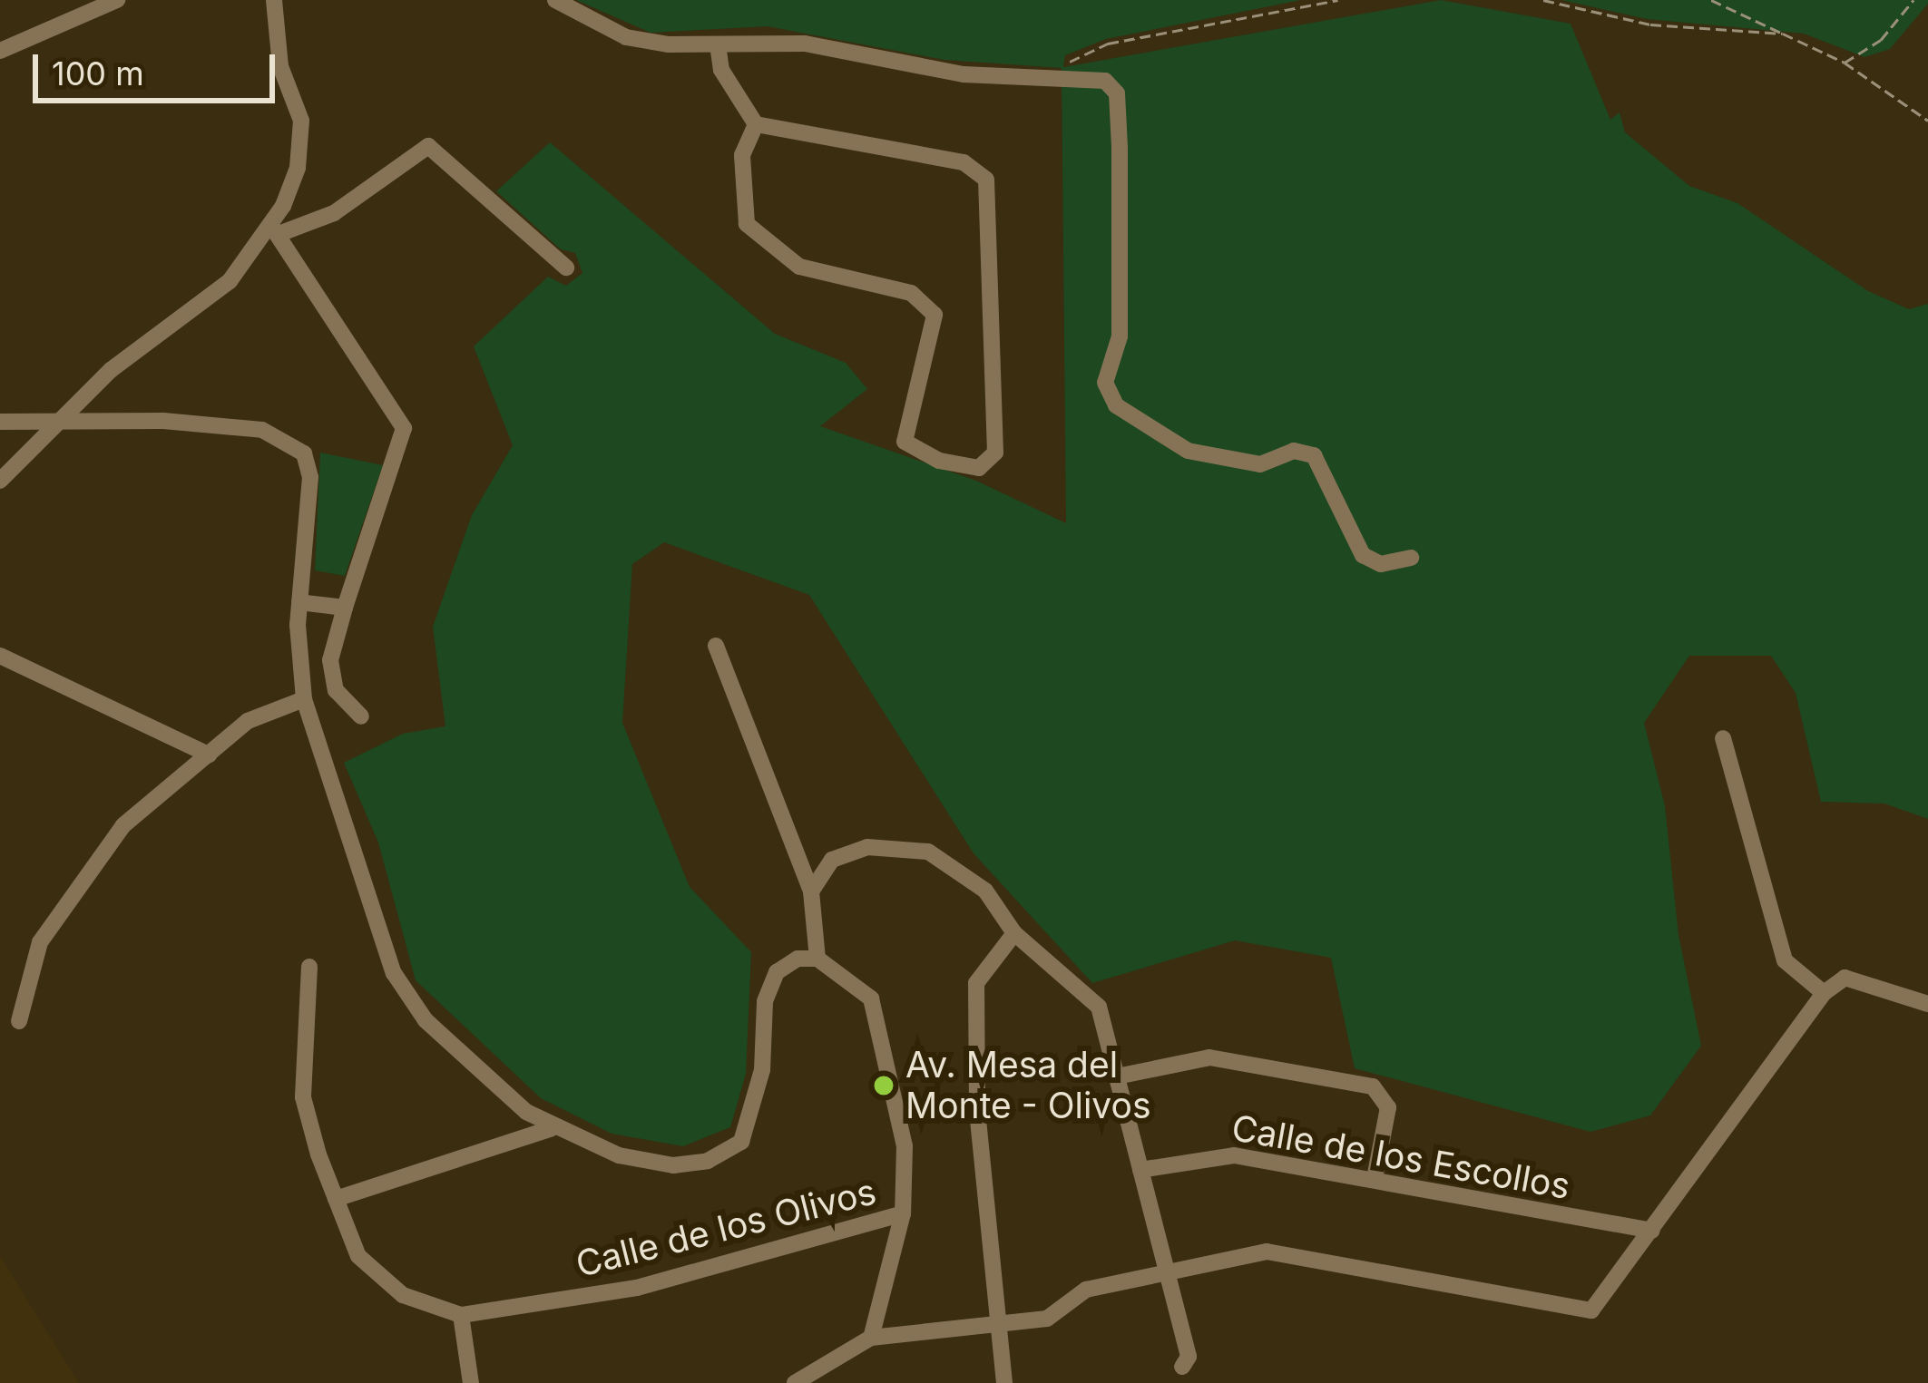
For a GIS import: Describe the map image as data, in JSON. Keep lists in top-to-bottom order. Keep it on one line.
{"streets":{"street":["Calle de los Escollos","Calle de los Olivos"]},"places":["Av. Mesa del Monte - Olivos"],"scale_bar":"100 m"}
